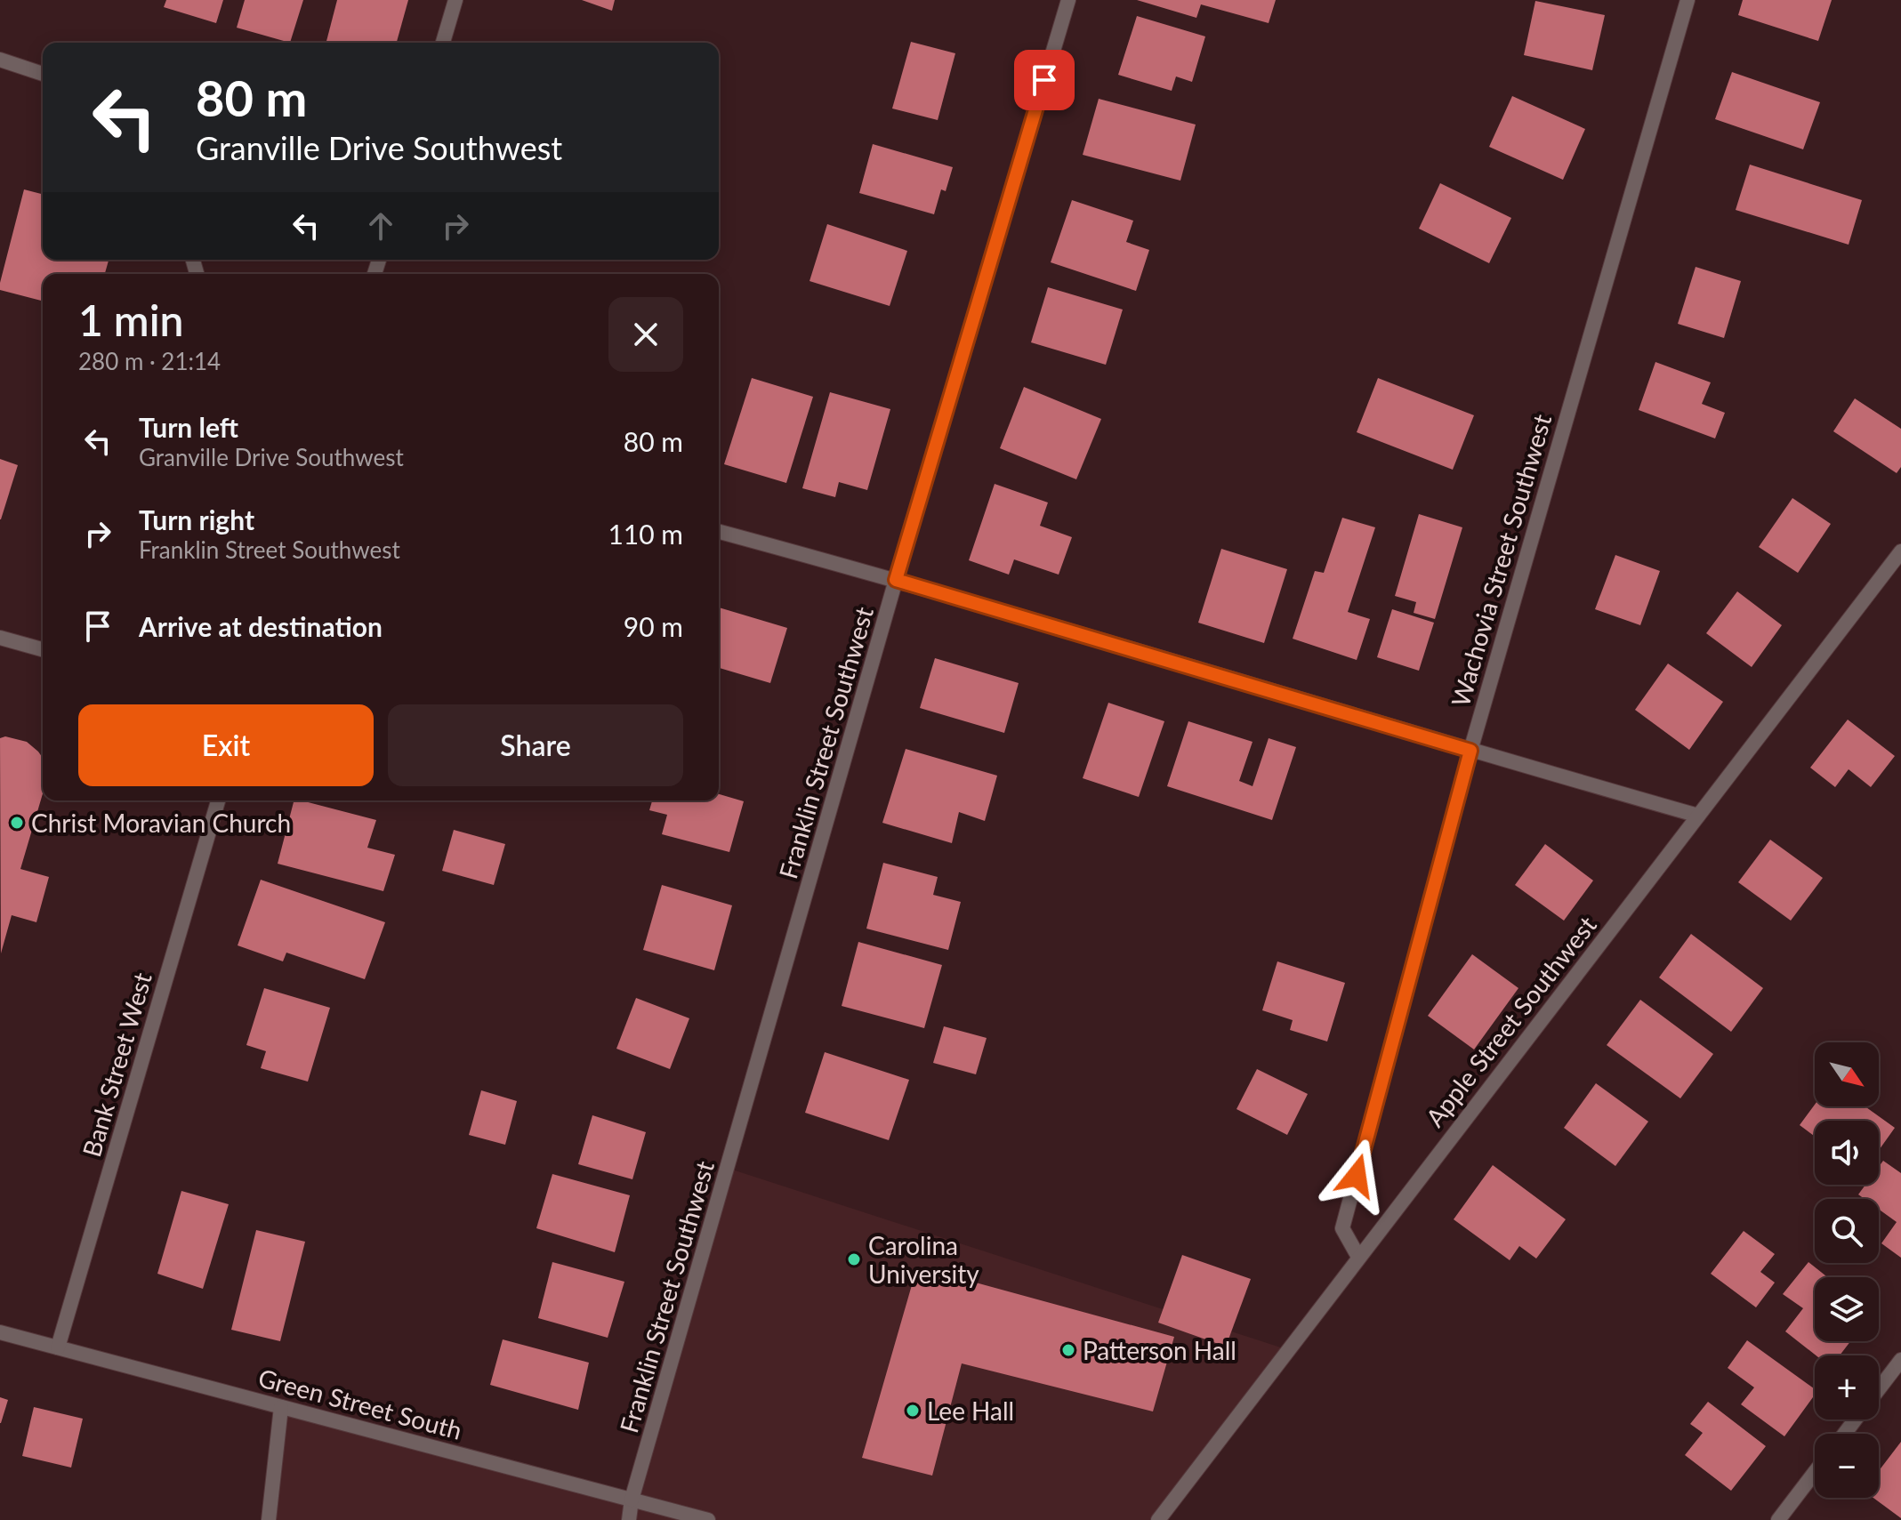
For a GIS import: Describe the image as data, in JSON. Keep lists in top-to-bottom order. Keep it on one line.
{"streets":{"street":["Wachovia Street Southwest","Franklin Street Southwest","Apple Street Southwest","Bank Street West","Green Street South"]},"crossings":[["Wachovia Street Southwest","Apple Street Southwest"],["Franklin Street Southwest","Green Street South"],["Bank Street West","Green Street South"]],"places":["Christ Moravian Church","Carolina University","Patterson Hall","Lee Hall"],"north":"bottom right","page":{"turn":["80 m","Granville Drive Southwest"],"heading":["1 min","280 m · 21:14"],"list":[{"name":"Turn left","note":"Granville Drive Southwest","value":"80 m"},{"name":"Turn right","note":"Franklin Street Southwest","value":"110 m"},{"name":"Arrive at destination","value":"90 m"}],"buttons":["Exit","Share"],"map_buttons":["+","−"]}}
